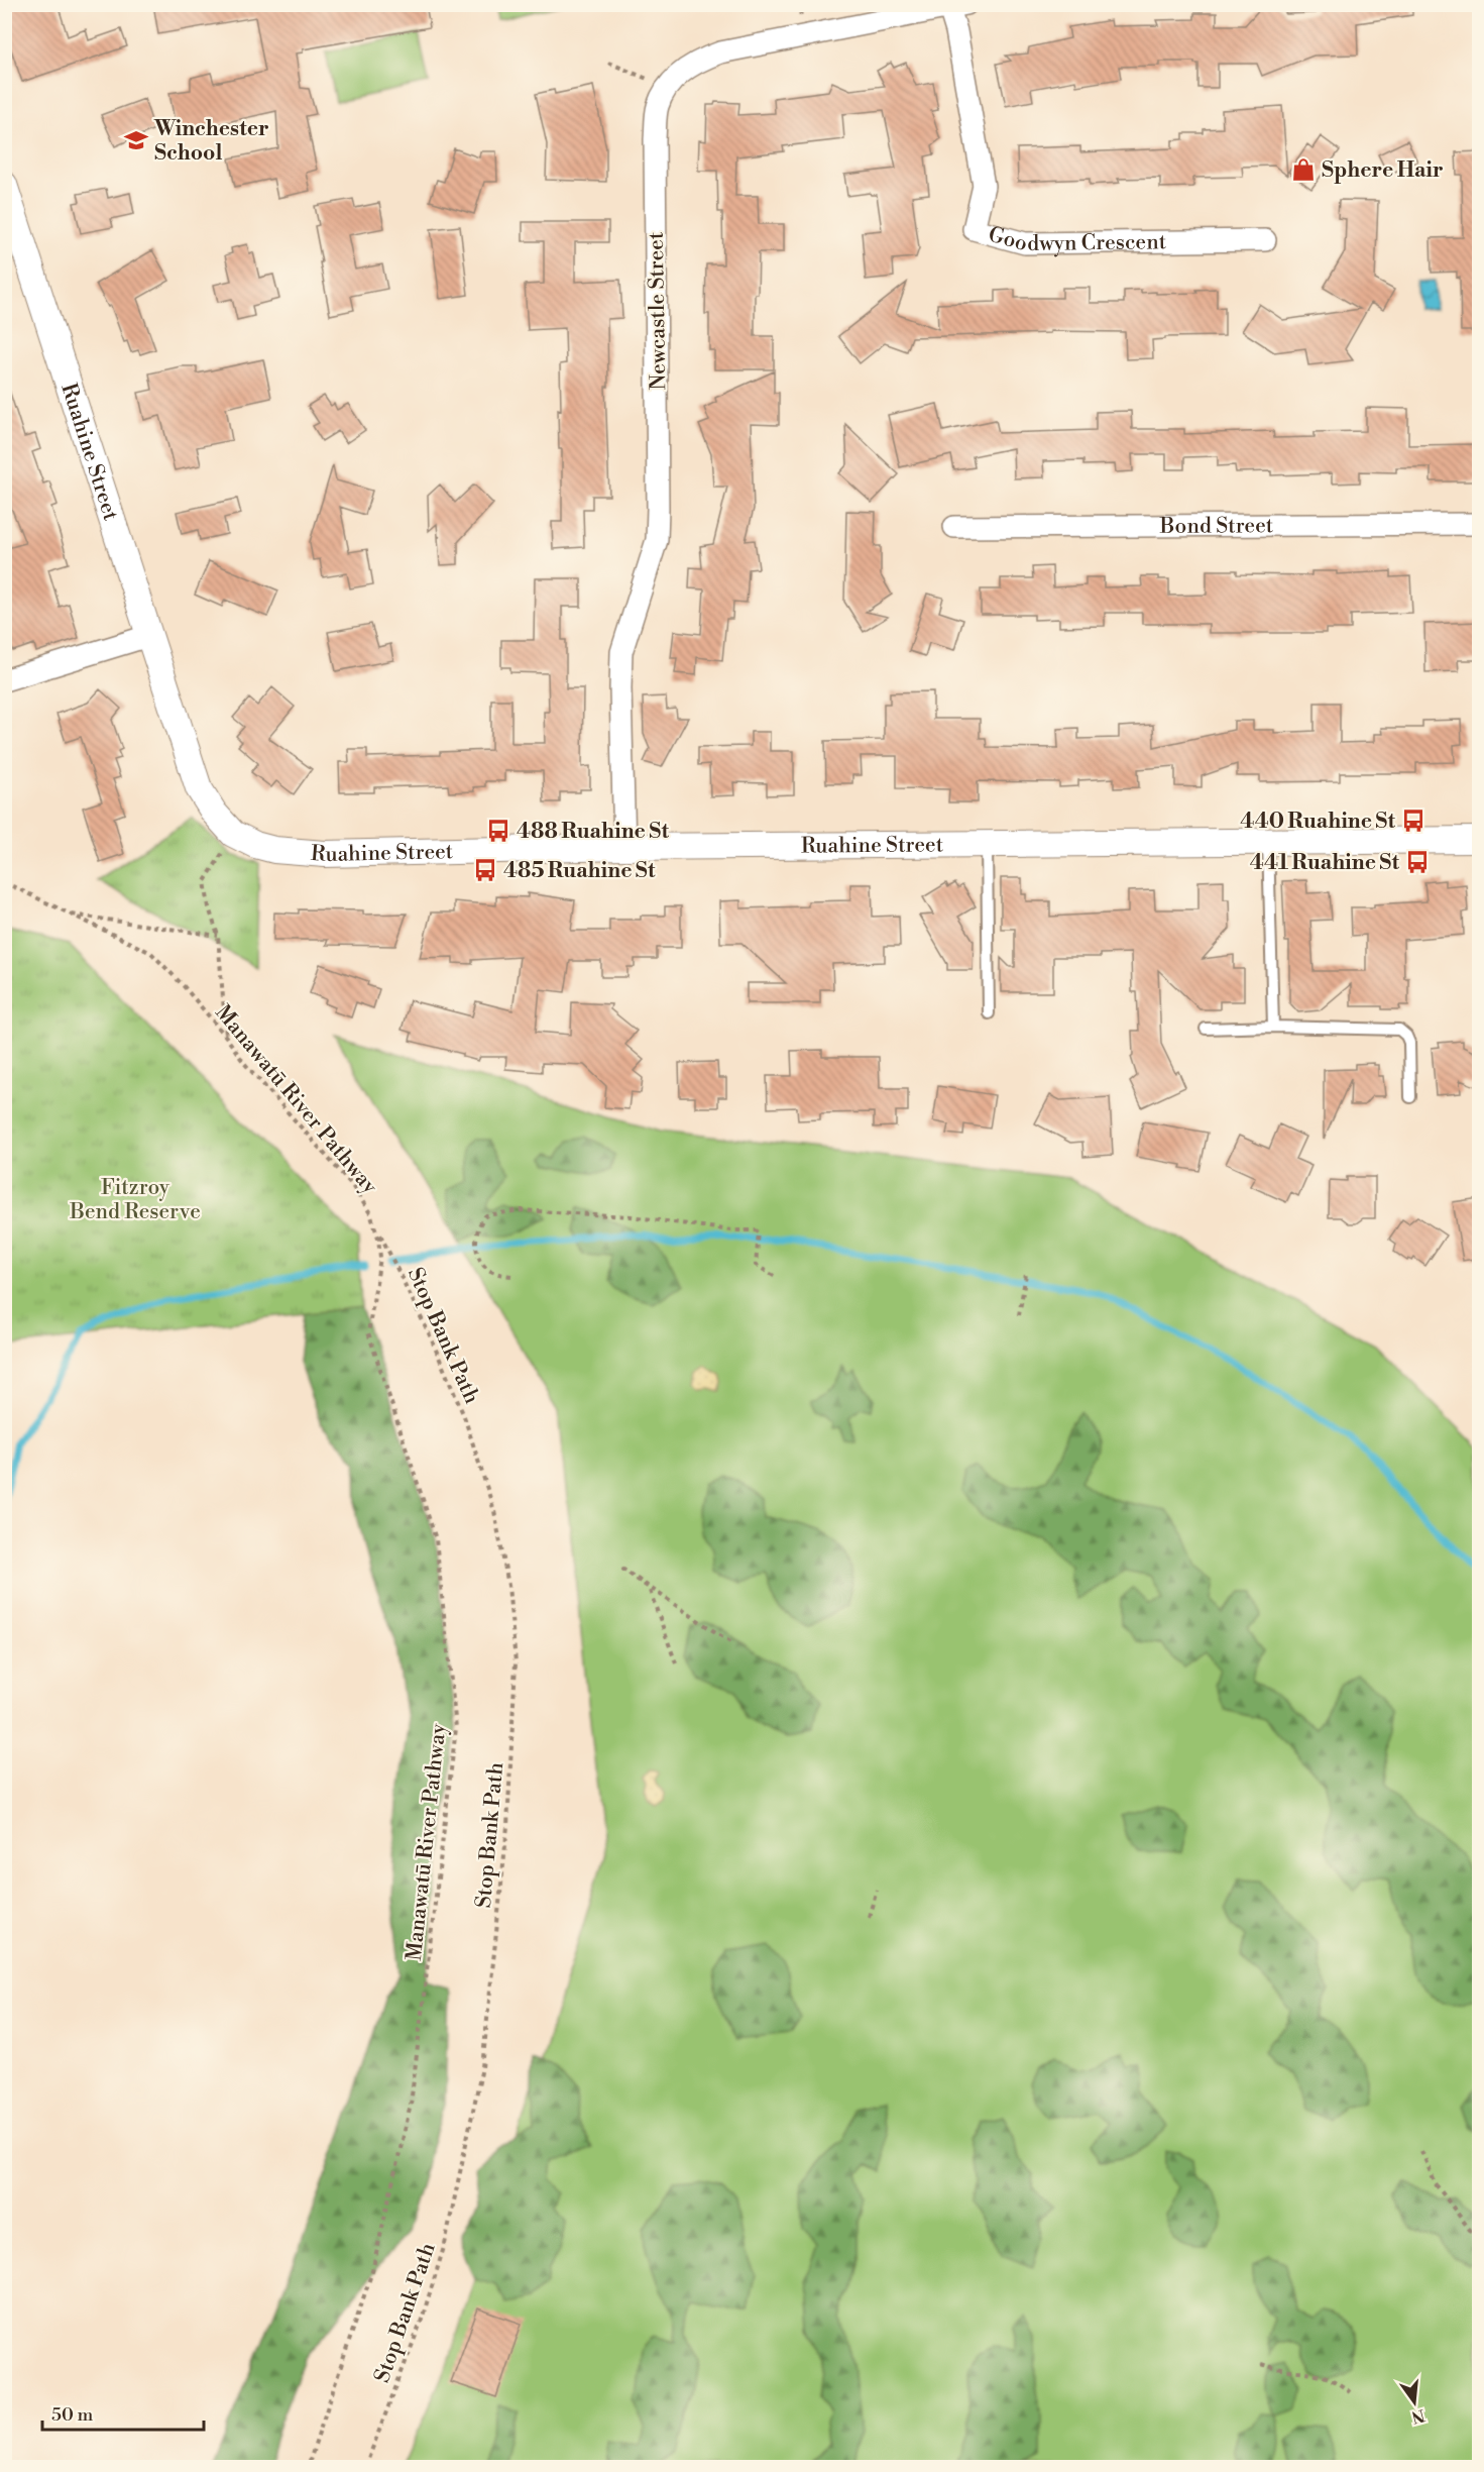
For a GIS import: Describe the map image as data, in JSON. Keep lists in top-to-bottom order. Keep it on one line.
{"streets":{"street":["Goodwyn Crescent","Newcastle Street","Ruahine Street","Bond Street"],"path":["Manawatū River Pathway","Stop Bank Path"]},"crossings":[["Goodwyn Crescent","Newcastle Street"],["Newcastle Street","Ruahine Street"],["Manawatū River Pathway","Stop Bank Path"]],"parks":["Fitzroy Bend Reserve"],"places":{"school or university":["Winchester School"],"shop":["Sphere Hair"],"bus stop":["440 Ruahine St","488 Ruahine St","441 Ruahine St","485 Ruahine St"]},"scale_bar":"50 m","north":"bottom"}
